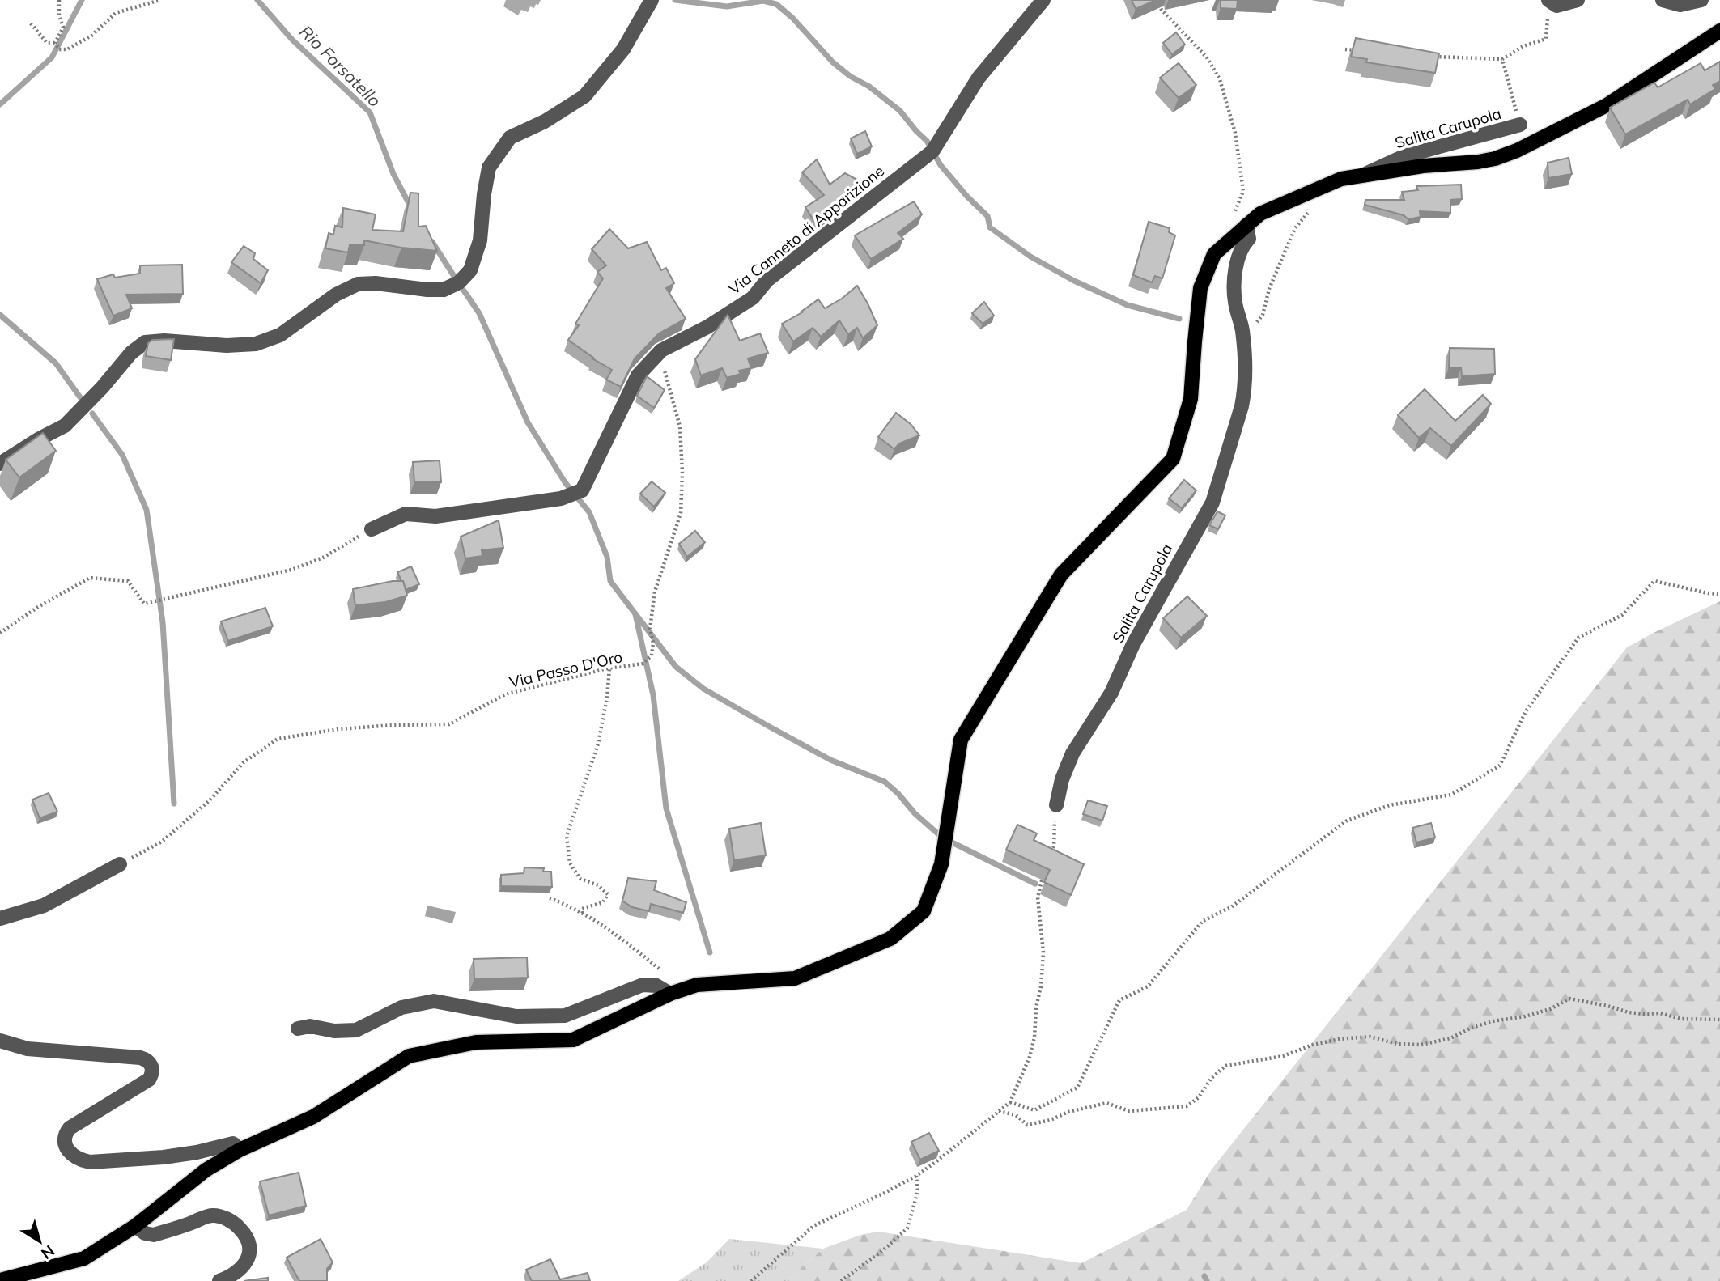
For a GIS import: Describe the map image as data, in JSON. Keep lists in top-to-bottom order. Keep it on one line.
{"streets":{"street":["Salita Carupola","Via Canneto di Apparizione"],"path":["Via Passo D'Oro"]},"crossings":[["Via Canneto di Apparizione","Via Passo D'Oro"]],"water":["Rio Forsatello"],"north":"bottom right"}
